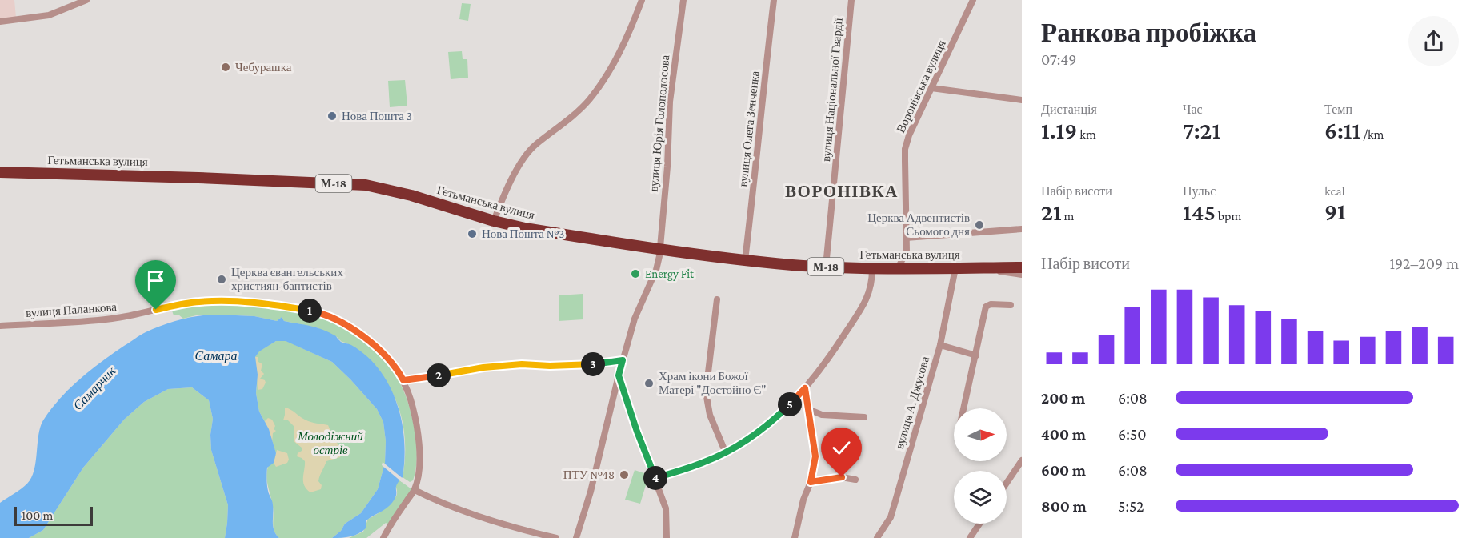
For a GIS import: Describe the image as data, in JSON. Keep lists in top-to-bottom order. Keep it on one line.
{"streets":{"highway":["Гетьманська вулиця","М-18"],"street":["Воронівська вулиця","вулиця Національної Гвардії","вулиця Юрія Голополосова","вулиця Олега Зенченка","вулиця Паланкова","вулиця А. Джусова"]},"crossings":[["Воронівська вулиця","Гетьманська вулиця"],["вулиця Національної Гвардії","Гетьманська вулиця"],["вулиця Юрія Голополосова","Гетьманська вулиця"],["вулиця Олега Зенченка","Гетьманська вулиця"],["Гетьманська вулиця","вулиця А. Джусова"]],"districts":["ВОРОНІВКА"],"water":["Самара","Самарчик"],"parks":["Молодіжний острів"],"places":["Чебурашка","Нова Пошта 3","Церква Адвентистів Сьомого дня","Нова Пошта №3","Energy Fit","Церква євангельських християн-баптистів","Храм ікони Божої Матері \"Достойно Є\"","ПТУ №48"],"scale_bar":"100 m","north":"right","page":{"heading":["Ранкова пробіжка","07:49"],"stats":[["Дистанція","1.19 km"],["Час","7:21"],["Темп","6:11 /km"],["Набір висоти","21 m"],["Пульс","145 bpm"],["kcal","91"]],"chart":["Набір висоти","192–209 m"],"pins":["1","3","2","5","4"],"list":[{"name":"200 m","note":"6:08"},{"name":"400 m","note":"6:50"},{"name":"600 m","note":"6:08"},{"name":"800 m","note":"5:52"}],"scale":"100 m"}}
